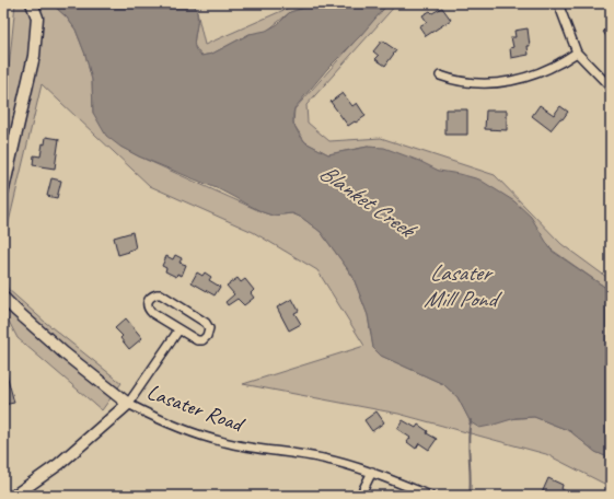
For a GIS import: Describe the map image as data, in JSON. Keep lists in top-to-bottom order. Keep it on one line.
{"streets":{"street":["Lasater Road"]},"water":["Blanket Creek","Lasater Mill Pond"]}
